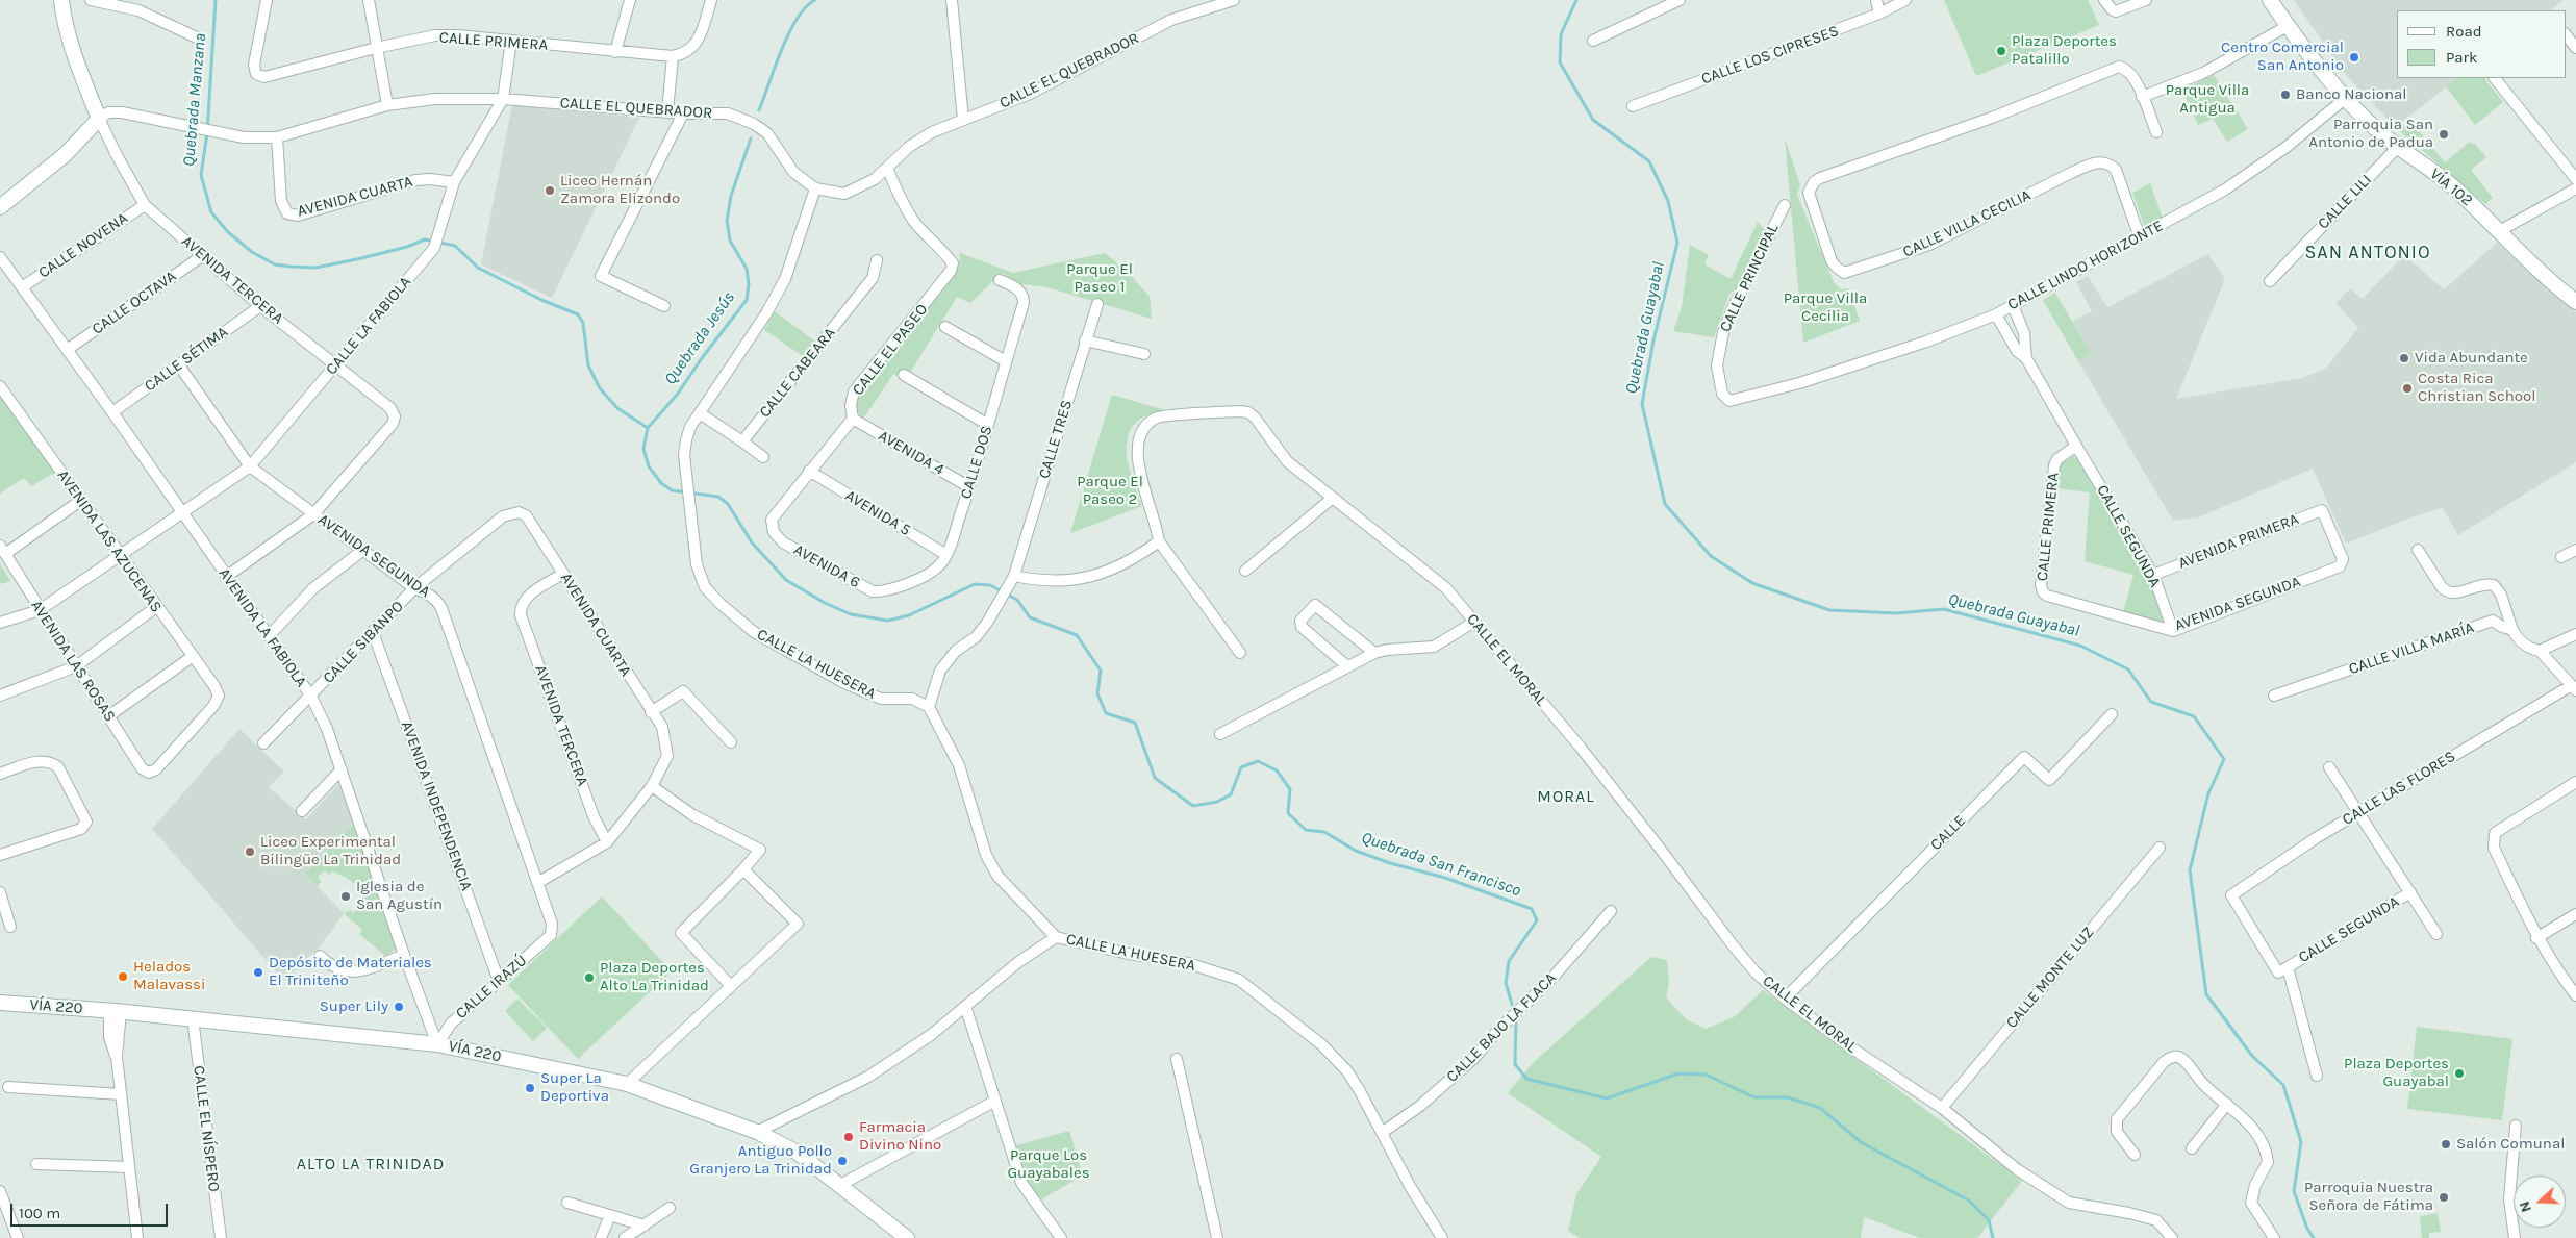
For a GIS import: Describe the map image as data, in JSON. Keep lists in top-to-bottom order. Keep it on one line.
{"streets":{"main road":["VÍA 102","VÍA 220"],"street":["CALLE PRIMERA","CALLE LOS CIPRESES","CALLE EL QUEBRADOR","AVENIDA CUARTA","CALLE LILI","CALLE VILLA CECILIA","CALLE NOVENA","CALLE LINDO HORIZONTE","CALLE PRINCIPAL","AVENIDA TERCERA","CALLE OCTAVA","CALLE LA FABIOLA","CALLE EL PASEO","CALLE SÉTIMA","CALLE CABEARA","CALLE TRES","AVENIDA 4","CALLE DOS","AVENIDA 5","CALLE SEGUNDA","AVENIDA LAS AZUCENAS","AVENIDA PRIMERA","AVENIDA SEGUNDA","AVENIDA 6","AVENIDA LA FABIOLA","CALLE SIBANPO","CALLE VILLA MARÍA","CALLE EL MORAL","AVENIDA LAS ROSAS","CALLE LA HUESERA","CALLE LAS FLORES","AVENIDA INDEPENDENCIA","CALLE","CALLE MONTE LUZ","CALLE IRAZÚ","CALLE BAJO LA FLACA","CALLE EL NÍSPERO"]},"crossings":[["CALLE PRIMERA","CALLE SEGUNDA"],["CALLE PRIMERA","AVENIDA SEGUNDA"],["CALLE EL QUEBRADOR","AVENIDA CUARTA"],["CALLE EL QUEBRADOR","AVENIDA TERCERA"],["CALLE EL QUEBRADOR","CALLE LA FABIOLA"],["CALLE EL QUEBRADOR","CALLE EL PASEO"],["CALLE EL QUEBRADOR","CALLE LA HUESERA"],["VÍA 102","CALLE LILI"],["VÍA 102","CALLE LINDO HORIZONTE"],["AVENIDA CUARTA","AVENIDA TERCERA"],["AVENIDA CUARTA","CALLE LA FABIOLA"],["AVENIDA CUARTA","CALLE SIBANPO"],["CALLE VILLA CECILIA","CALLE LINDO HORIZONTE"],["CALLE NOVENA","AVENIDA TERCERA"],["CALLE NOVENA","AVENIDA LA FABIOLA"],["CALLE LINDO HORIZONTE","CALLE PRINCIPAL"],["AVENIDA TERCERA","CALLE OCTAVA"],["AVENIDA TERCERA","CALLE LA FABIOLA"],["AVENIDA TERCERA","CALLE SÉTIMA"],["AVENIDA TERCERA","AVENIDA SEGUNDA"],["CALLE OCTAVA","AVENIDA LA FABIOLA"],["CALLE LA FABIOLA","AVENIDA LAS AZUCENAS"],["CALLE LA FABIOLA","AVENIDA SEGUNDA"],["CALLE LA FABIOLA","AVENIDA LA FABIOLA"],["CALLE LA FABIOLA","AVENIDA LAS ROSAS"],["CALLE EL PASEO","AVENIDA 4"],["CALLE EL PASEO","AVENIDA 5"],["CALLE EL PASEO","AVENIDA 6"],["CALLE SÉTIMA","AVENIDA SEGUNDA"],["CALLE SÉTIMA","AVENIDA LA FABIOLA"],["AVENIDA 4","CALLE DOS"],["CALLE DOS","AVENIDA 5"],["CALLE DOS","AVENIDA 6"],["AVENIDA 5","AVENIDA 6"],["CALLE SEGUNDA","AVENIDA PRIMERA"],["CALLE SEGUNDA","AVENIDA SEGUNDA"],["CALLE SEGUNDA","CALLE LAS FLORES"],["AVENIDA LAS AZUCENAS","AVENIDA LAS ROSAS"],["AVENIDA PRIMERA","AVENIDA SEGUNDA"],["AVENIDA SEGUNDA","CALLE SIBANPO"],["AVENIDA SEGUNDA","CALLE IRAZÚ"],["AVENIDA LA FABIOLA","CALLE SIBANPO"],["AVENIDA LA FABIOLA","CALLE IRAZÚ"],["AVENIDA LA FABIOLA","VÍA 220"],["CALLE SIBANPO","AVENIDA INDEPENDENCIA"],["CALLE EL MORAL","CALLE"],["CALLE EL MORAL","CALLE MONTE LUZ"],["CALLE LA HUESERA","CALLE BAJO LA FLACA"],["AVENIDA INDEPENDENCIA","CALLE IRAZÚ"],["CALLE IRAZÚ","VÍA 220"],["VÍA 220","CALLE EL NÍSPERO"]],"districts":["SAN ANTONIO","MORAL","ALTO LA TRINIDAD"],"water":["Quebrada Manzana","Quebrada Guayabal","Quebrada Jesús","Quebrada San Francisco"],"parks":["Parque Villa Antigua","Parque El Paseo 1","Parque Villa Cecilia","Parque El Paseo 2","Parque Los Guayabales"],"places":["Plaza Deportes Patalillo","Centro Comercial San Antonio","Banco Nacional","Parroquia San Antonio de Padua","Liceo Hernán Zamora Elizondo","Vida Abundante","Costa Rica Christian School","Liceo Experimental Bilingüe La Trinidad","Iglesia de San Agustín","Depósito de Materiales El Triniteño","Helados Malavassi","Plaza Deportes Alto La Trinidad","Super Lily","Plaza Deportes Guayabal","Super La Deportiva","Farmacia Divino Nino","Salón Comunal","Antiguo Pollo Granjero La Trinidad","Parroquia Nuestra Señora de Fátima"],"legend":["Road","Park"],"scale_bar":"100 m","north":"left"}
